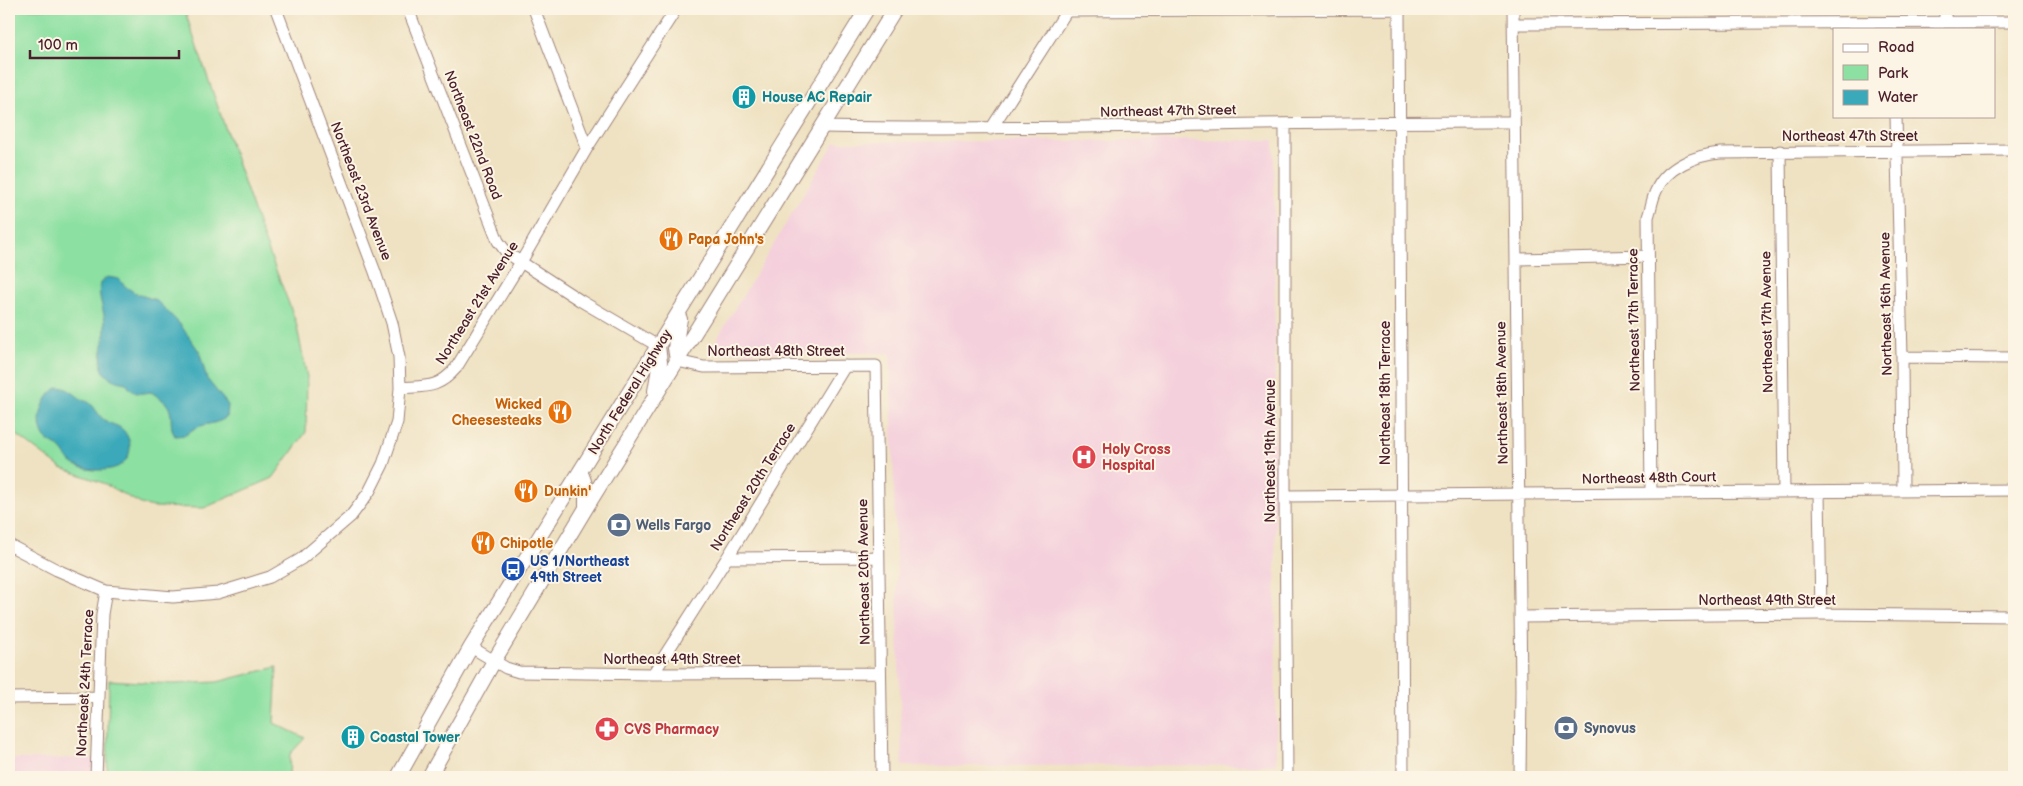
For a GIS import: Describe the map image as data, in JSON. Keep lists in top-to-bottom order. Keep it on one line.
{"streets":{"main road":["North Federal Highway"],"street":["Northeast 47th Street","Northeast 22nd Road","Northeast 23rd Avenue","Northeast 21st Avenue","Northeast 16th Avenue","Northeast 17th Terrace","Northeast 17th Avenue","Northeast 48th Street","Northeast 18th Terrace","Northeast 18th Avenue","Northeast 19th Avenue","Northeast 48th Court","Northeast 20th Terrace","Northeast 20th Avenue","Northeast 49th Street","Northeast 24th Terrace"]},"crossings":[["Northeast 47th Street","Northeast 16th Avenue"],["Northeast 47th Street","Northeast 17th Terrace"],["Northeast 47th Street","Northeast 17th Avenue"],["Northeast 47th Street","North Federal Highway"],["Northeast 47th Street","Northeast 18th Terrace"],["Northeast 47th Street","Northeast 18th Avenue"],["Northeast 47th Street","Northeast 19th Avenue"],["Northeast 22nd Road","Northeast 21st Avenue"],["Northeast 23rd Avenue","Northeast 21st Avenue"],["Northeast 16th Avenue","Northeast 48th Court"],["Northeast 17th Terrace","Northeast 48th Court"],["Northeast 17th Avenue","Northeast 48th Court"],["Northeast 48th Street","North Federal Highway"],["Northeast 48th Street","Northeast 20th Terrace"],["Northeast 48th Street","Northeast 20th Avenue"],["North Federal Highway","Northeast 49th Street"],["Northeast 18th Terrace","Northeast 48th Court"],["Northeast 18th Avenue","Northeast 48th Court"],["Northeast 18th Avenue","Northeast 49th Street"],["Northeast 19th Avenue","Northeast 48th Court"],["Northeast 20th Terrace","Northeast 49th Street"],["Northeast 20th Avenue","Northeast 49th Street"]],"places":{"building":["House AC Repair","Coastal Tower"],"restaurant":["Papa John's","Wicked Cheesesteaks","Dunkin'","Chipotle"],"hospital":["Holy Cross Hospital"],"bank":["Wells Fargo","Synovus"],"bus stop":["US 1/Northeast 49th Street"],"pharmacy":["CVS Pharmacy"]},"legend":["Road","Park","Water"],"scale_bar":"100 m"}
